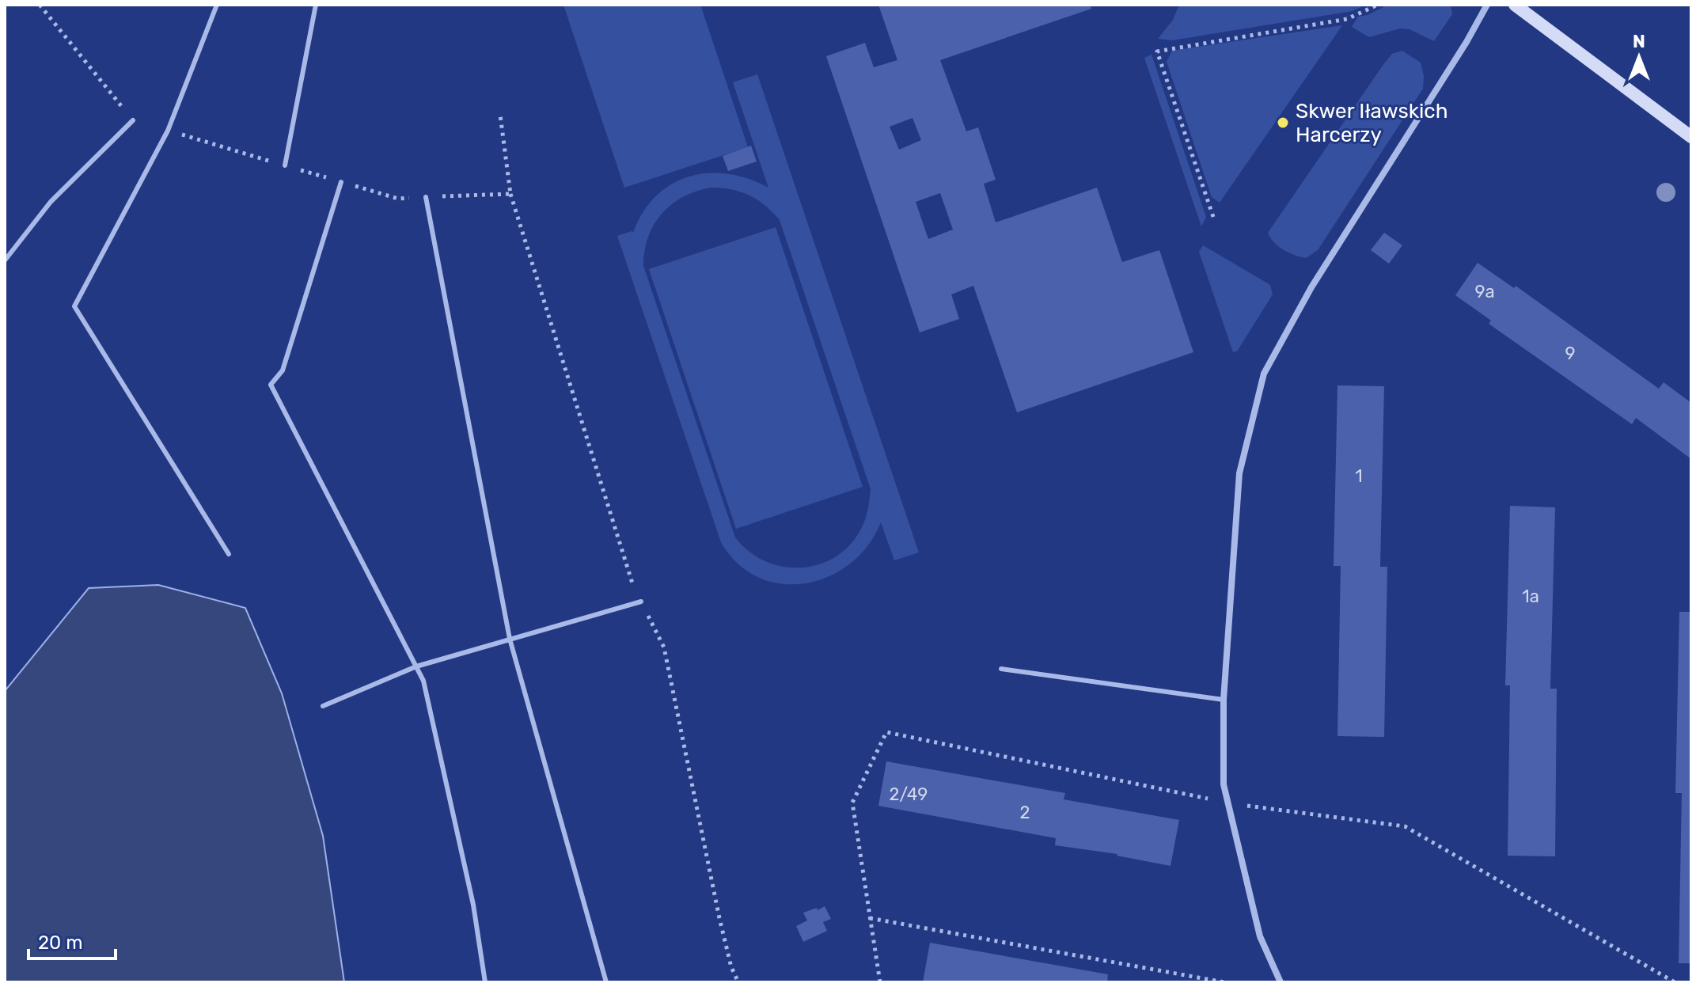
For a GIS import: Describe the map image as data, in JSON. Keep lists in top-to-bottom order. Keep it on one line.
{"places":["Skwer Iławskich Harcerzy"],"house_numbers":["9a","9","1","1a","2/49","2"],"scale_bar":"20 m","north":"top"}
